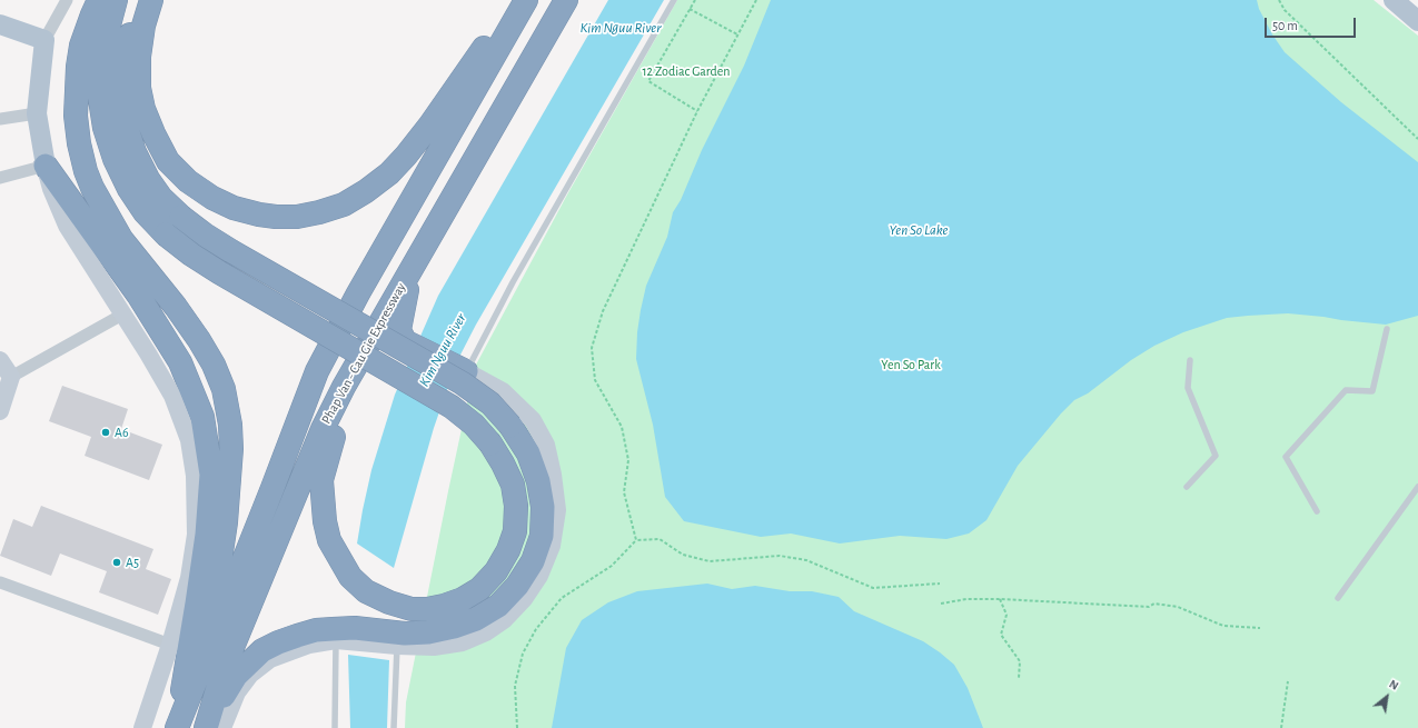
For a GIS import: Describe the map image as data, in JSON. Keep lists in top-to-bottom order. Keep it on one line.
{"streets":{"highway":["Phap Van - Cau Gie Expressway"]},"water":["Kim Nguu River","Yen So Lake"],"parks":["12 Zodiac Garden","Yen So Park"],"places":["A6","A5"],"scale_bar":"50 m","north":"top right"}
